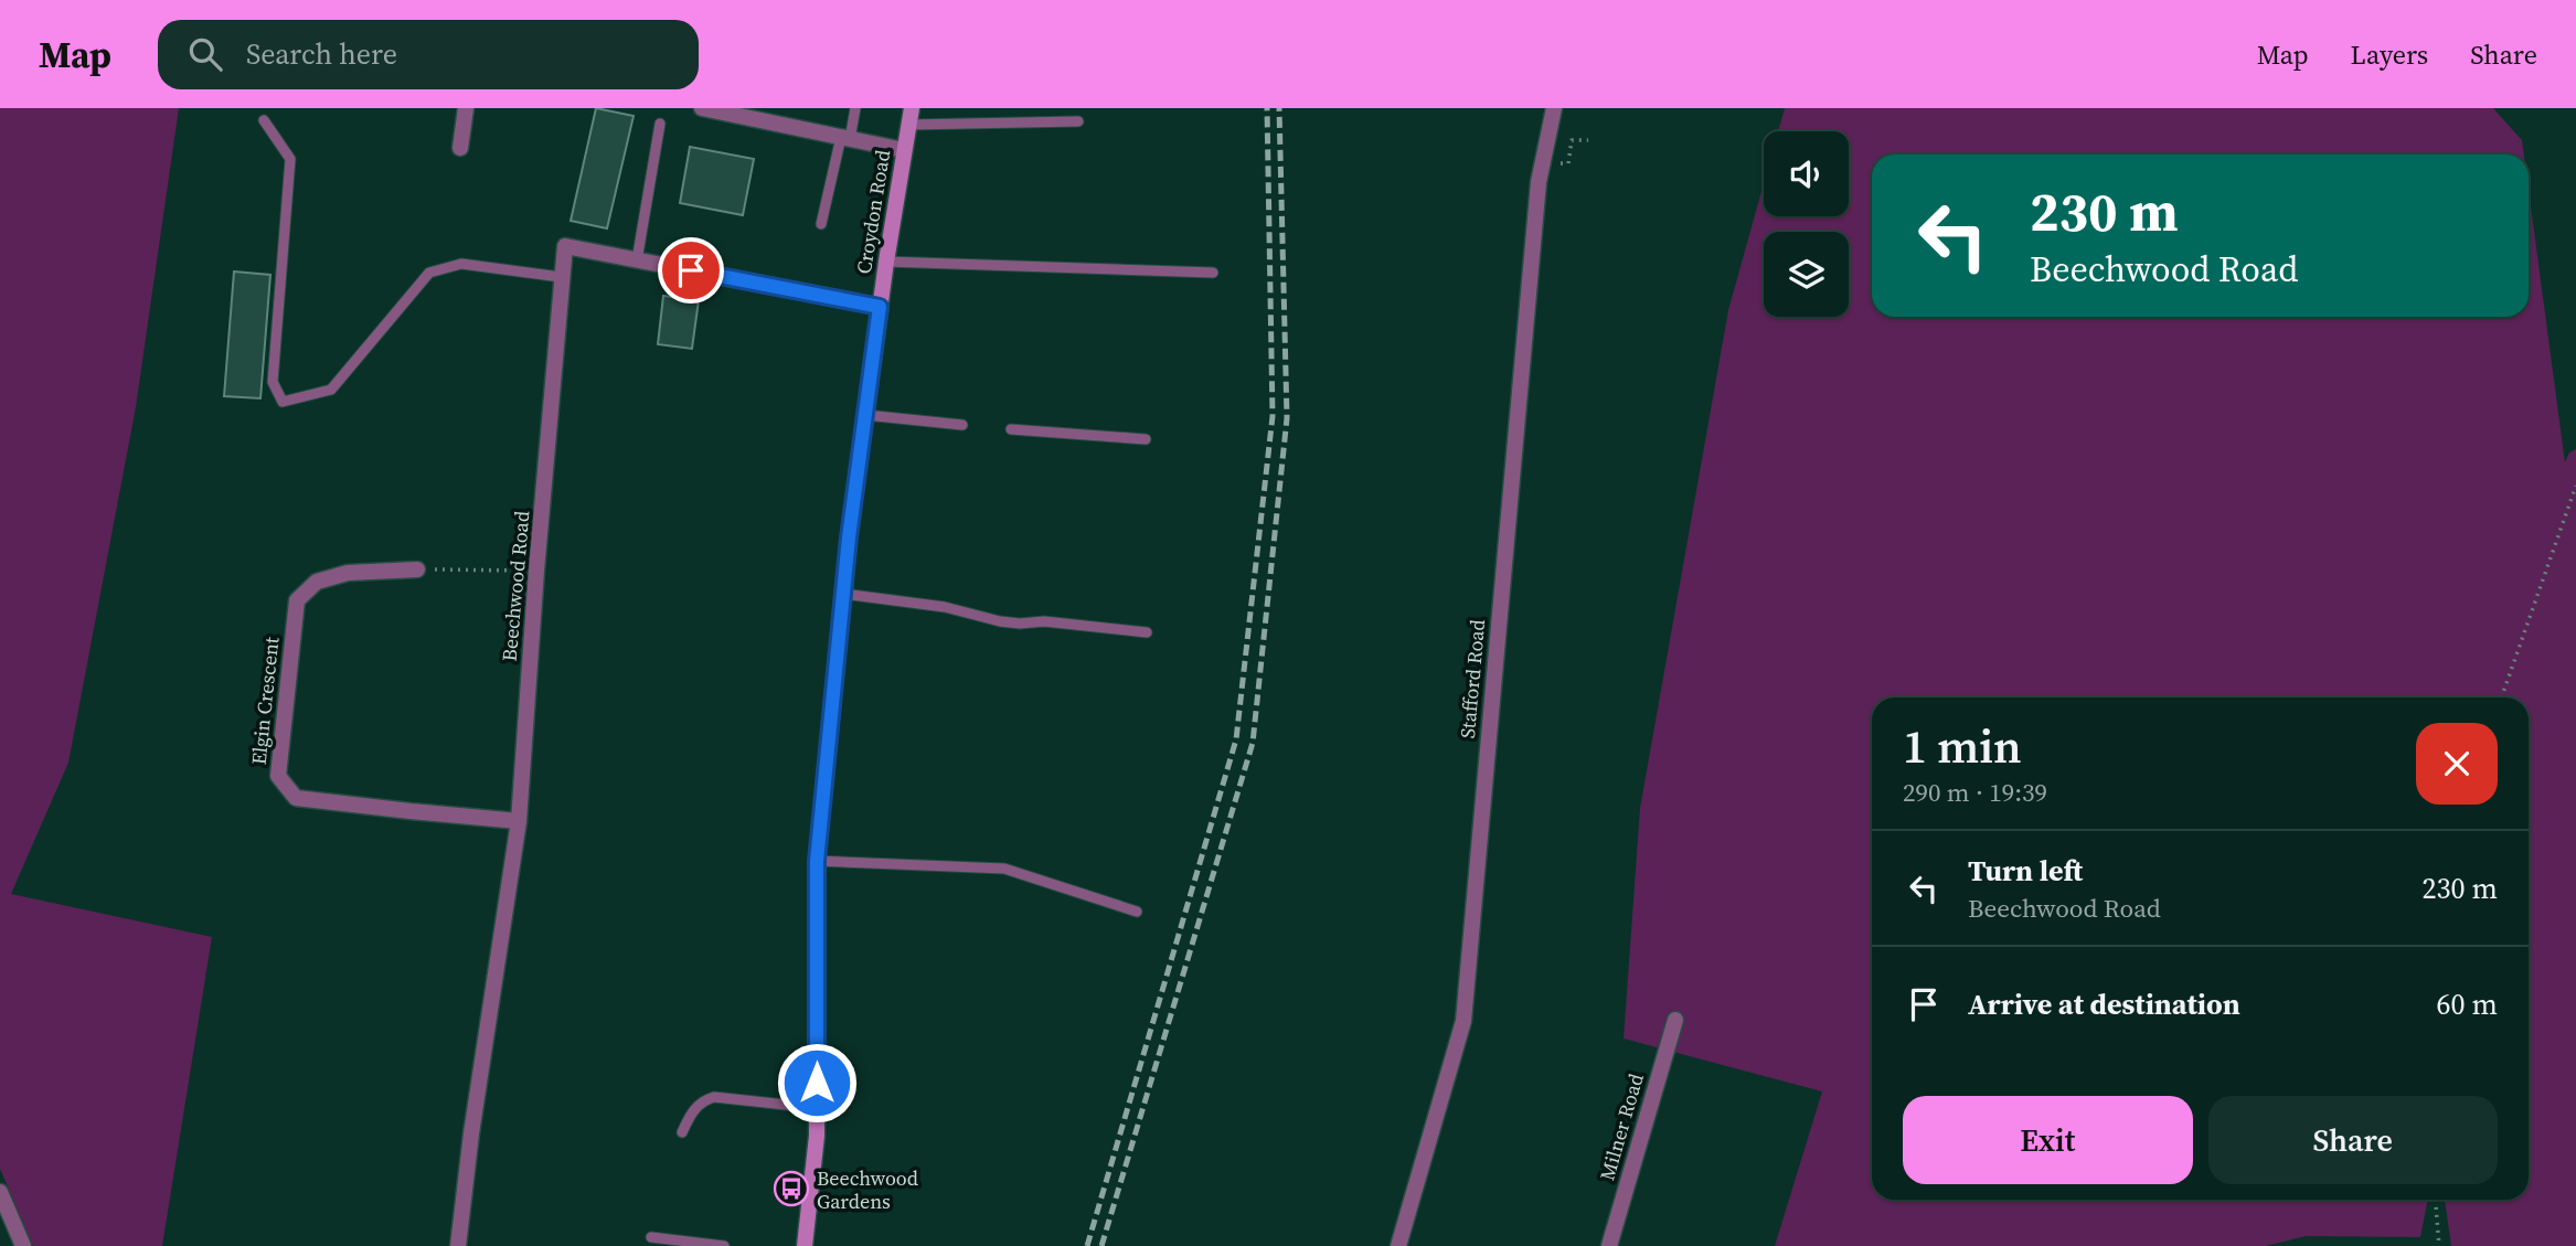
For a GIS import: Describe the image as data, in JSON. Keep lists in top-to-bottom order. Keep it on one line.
{"streets":{"main road":["Croydon Road"],"street":["Beechwood Road","Stafford Road","Elgin Crescent","Milner Road"]},"crossings":[["Croydon Road","Beechwood Road"],["Beechwood Road","Elgin Crescent"]],"places":{"bus stop":["Beechwood Gardens"]},"page":{"header":"Map","search":"Search here","nav":["Map","Layers","Share"],"turn":["230 m","Beechwood Road"],"heading":["1 min","290 m · 19:39"],"list":[{"name":"Turn left","note":"Beechwood Road","value":"230 m"},{"name":"Arrive at destination","value":"60 m"}],"buttons":["Exit","Share"]}}
